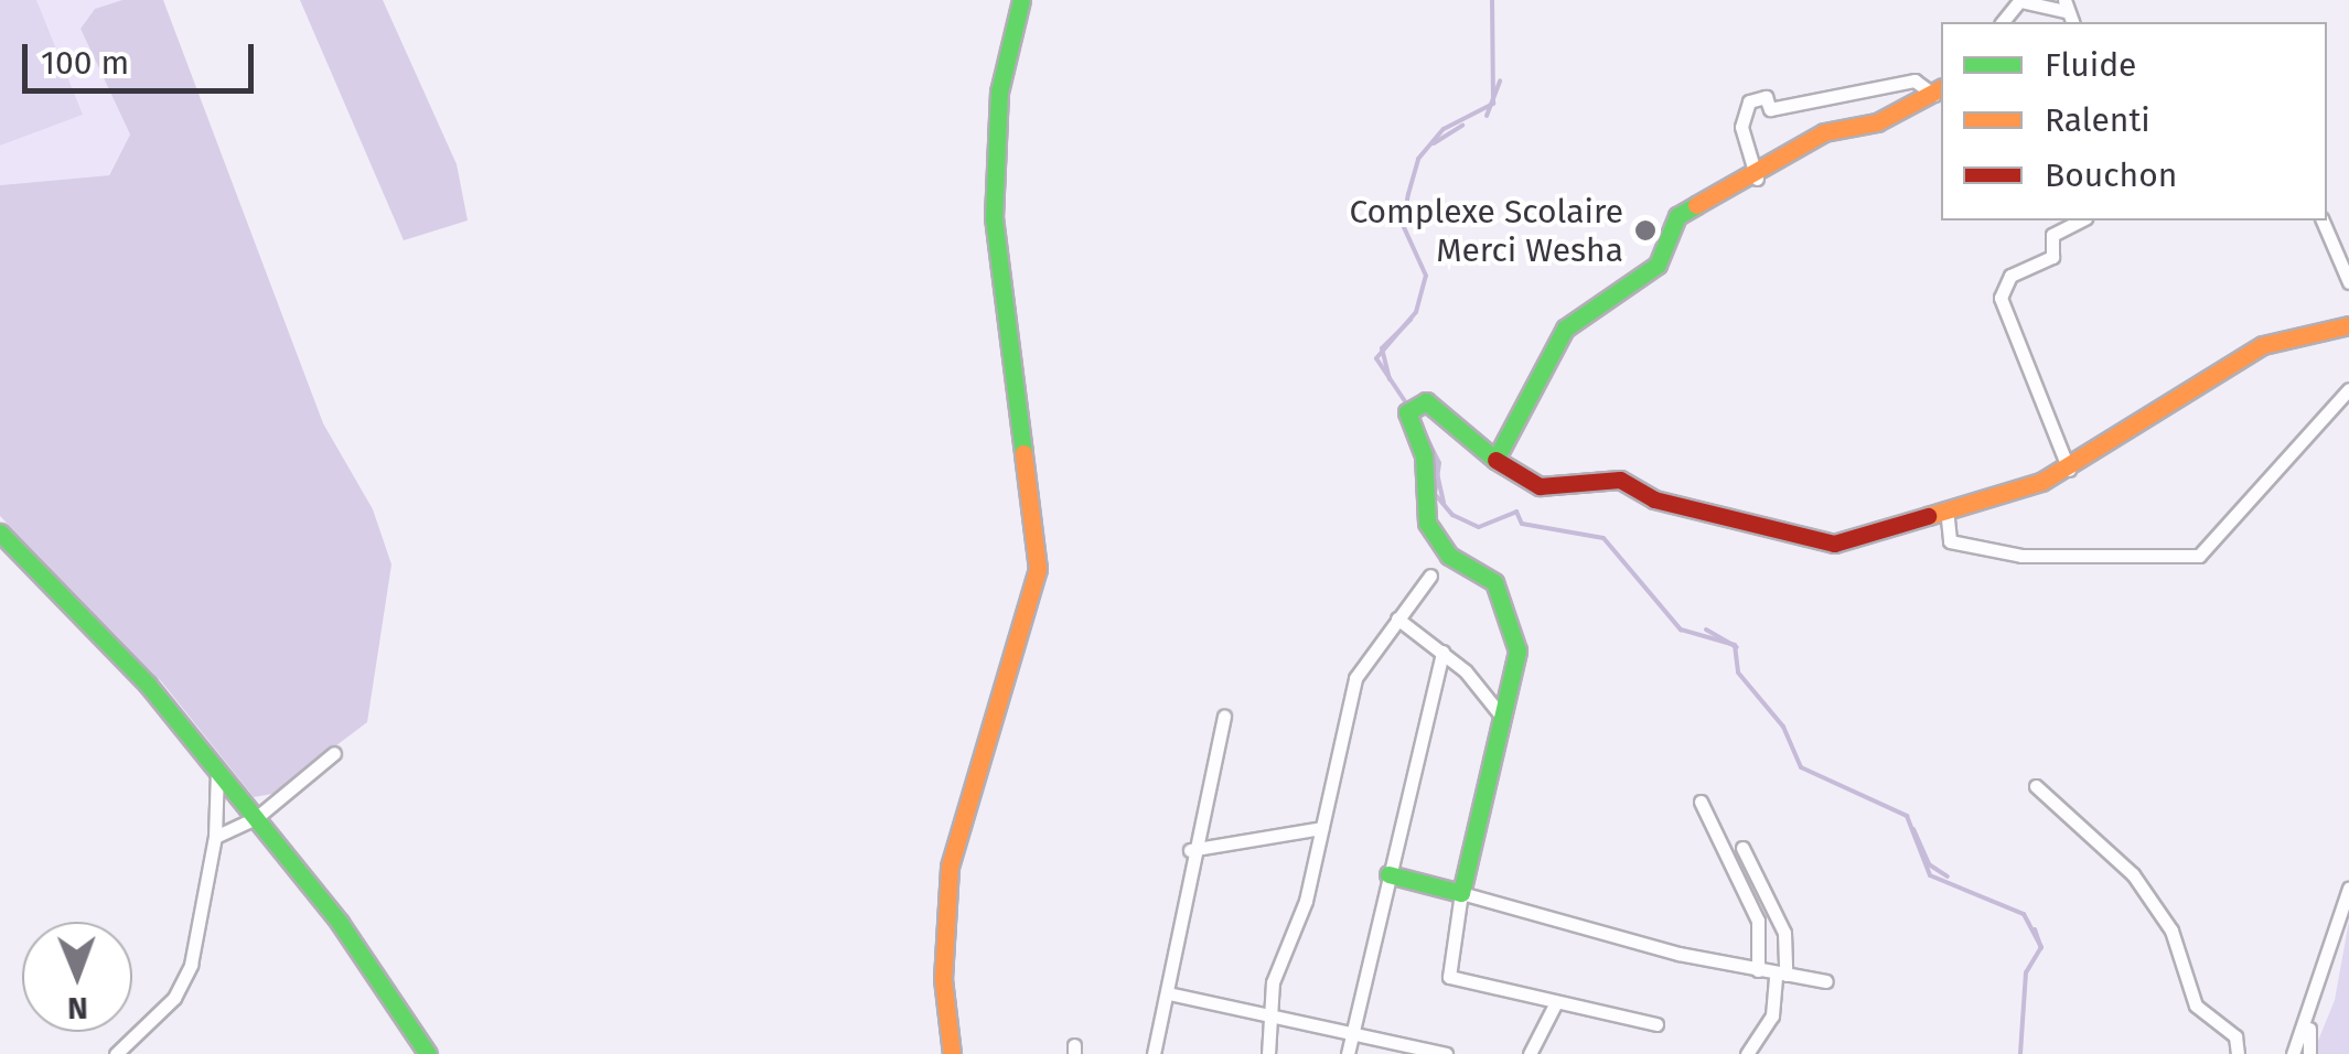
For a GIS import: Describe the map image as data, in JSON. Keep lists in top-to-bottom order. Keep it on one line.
{"places":["Complexe Scolaire Merci Wesha"],"legend":["Fluide","Ralenti","Bouchon"],"scale_bar":"100 m","north":"bottom"}
